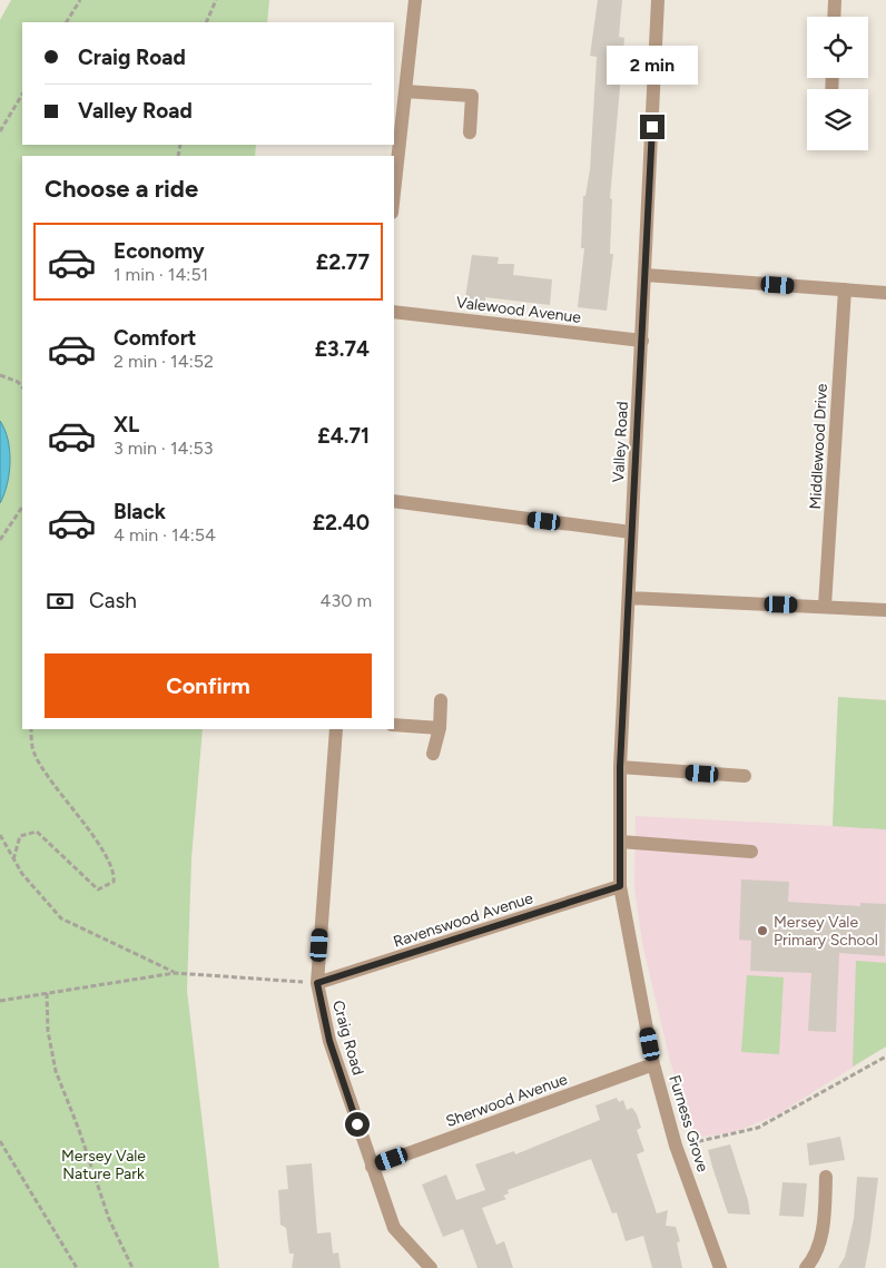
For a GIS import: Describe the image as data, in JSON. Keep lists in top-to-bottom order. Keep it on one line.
{"streets":{"street":["Valewood Avenue","Valley Road","Middlewood Drive","Ravenswood Avenue","Craig Road","Sherwood Avenue","Furness Grove"]},"crossings":[["Valewood Avenue","Valley Road"],["Valley Road","Ravenswood Avenue"],["Valley Road","Furness Grove"],["Ravenswood Avenue","Craig Road"],["Ravenswood Avenue","Furness Grove"],["Craig Road","Sherwood Avenue"],["Sherwood Avenue","Furness Grove"]],"parks":["Mersey Vale Nature Park"],"places":["Mersey Vale Primary School"],"page":{"banner":["Craig Road","Valley Road"],"bubble":"2 min","heading":"Choose a ride","list":[{"name":"Economy","note":"1 min · 14:51","value":"£2.77"},{"name":"Comfort","note":"2 min · 14:52","value":"£3.74"},{"name":"XL","note":"3 min · 14:53","value":"£4.71"},{"name":"Black","note":"4 min · 14:54","value":"£2.40"}],"pay":["Cash","430 m"],"buttons":"Confirm"}}
